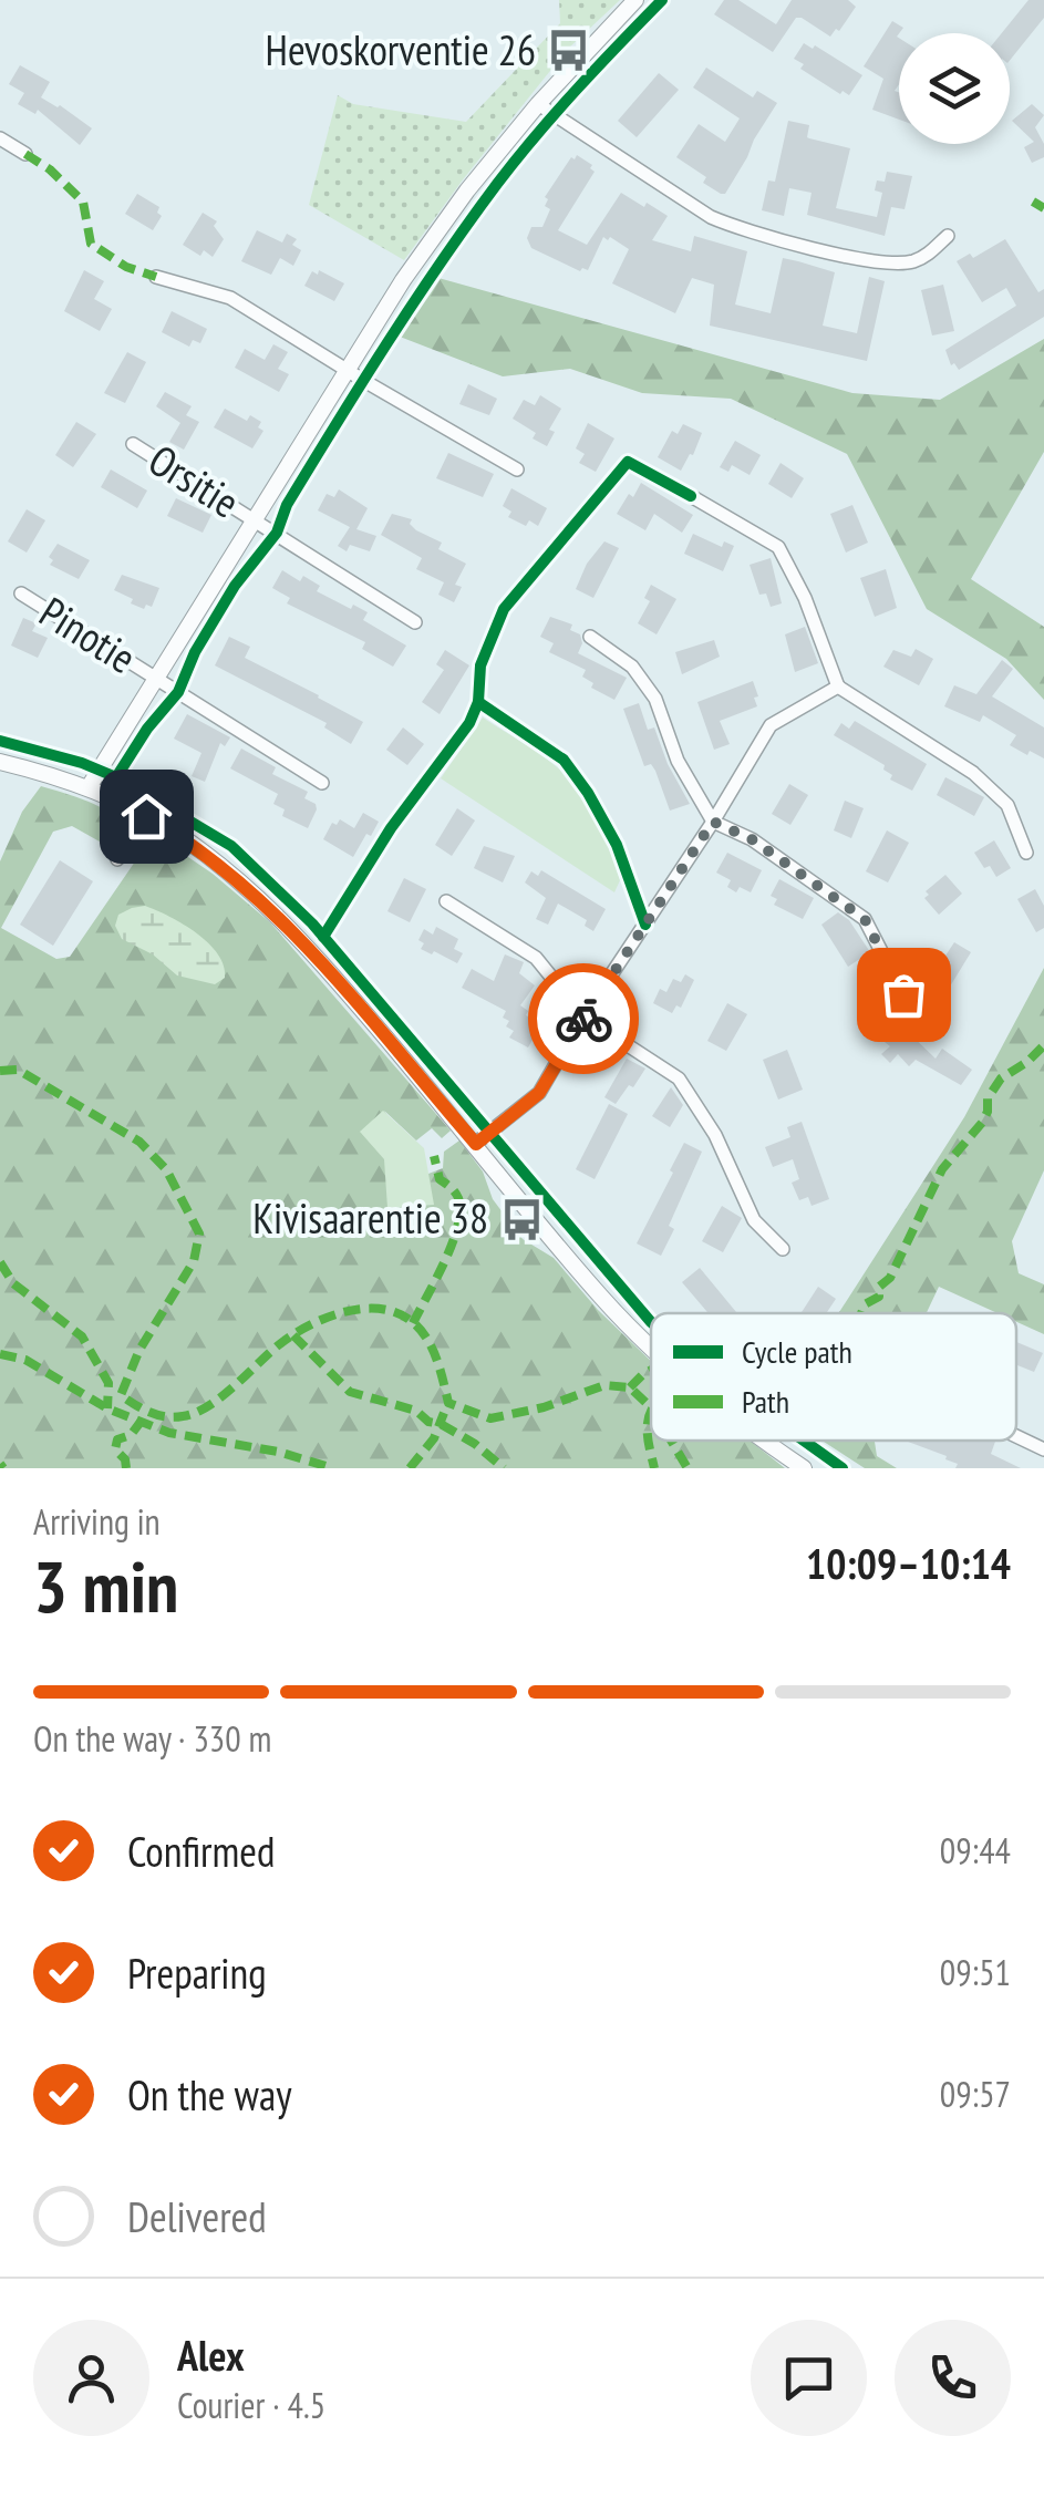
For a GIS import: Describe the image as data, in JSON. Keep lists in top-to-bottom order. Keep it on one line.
{"streets":{"street":["Orsitie","Pinotie"]},"places":{"bus stop":["Hevoskorventie 26","Kivisaarentie 38"]},"legend":["Cycle path","Path"],"page":{"heading":["3 min","Arriving in","10:09–10:14"],"panel":["Alex","Courier · 4.5"],"bar":"On the way · 330 m","list":[["Confirmed","09:44"],["Preparing","09:51"],["On the way","09:57"],"Delivered"]}}
